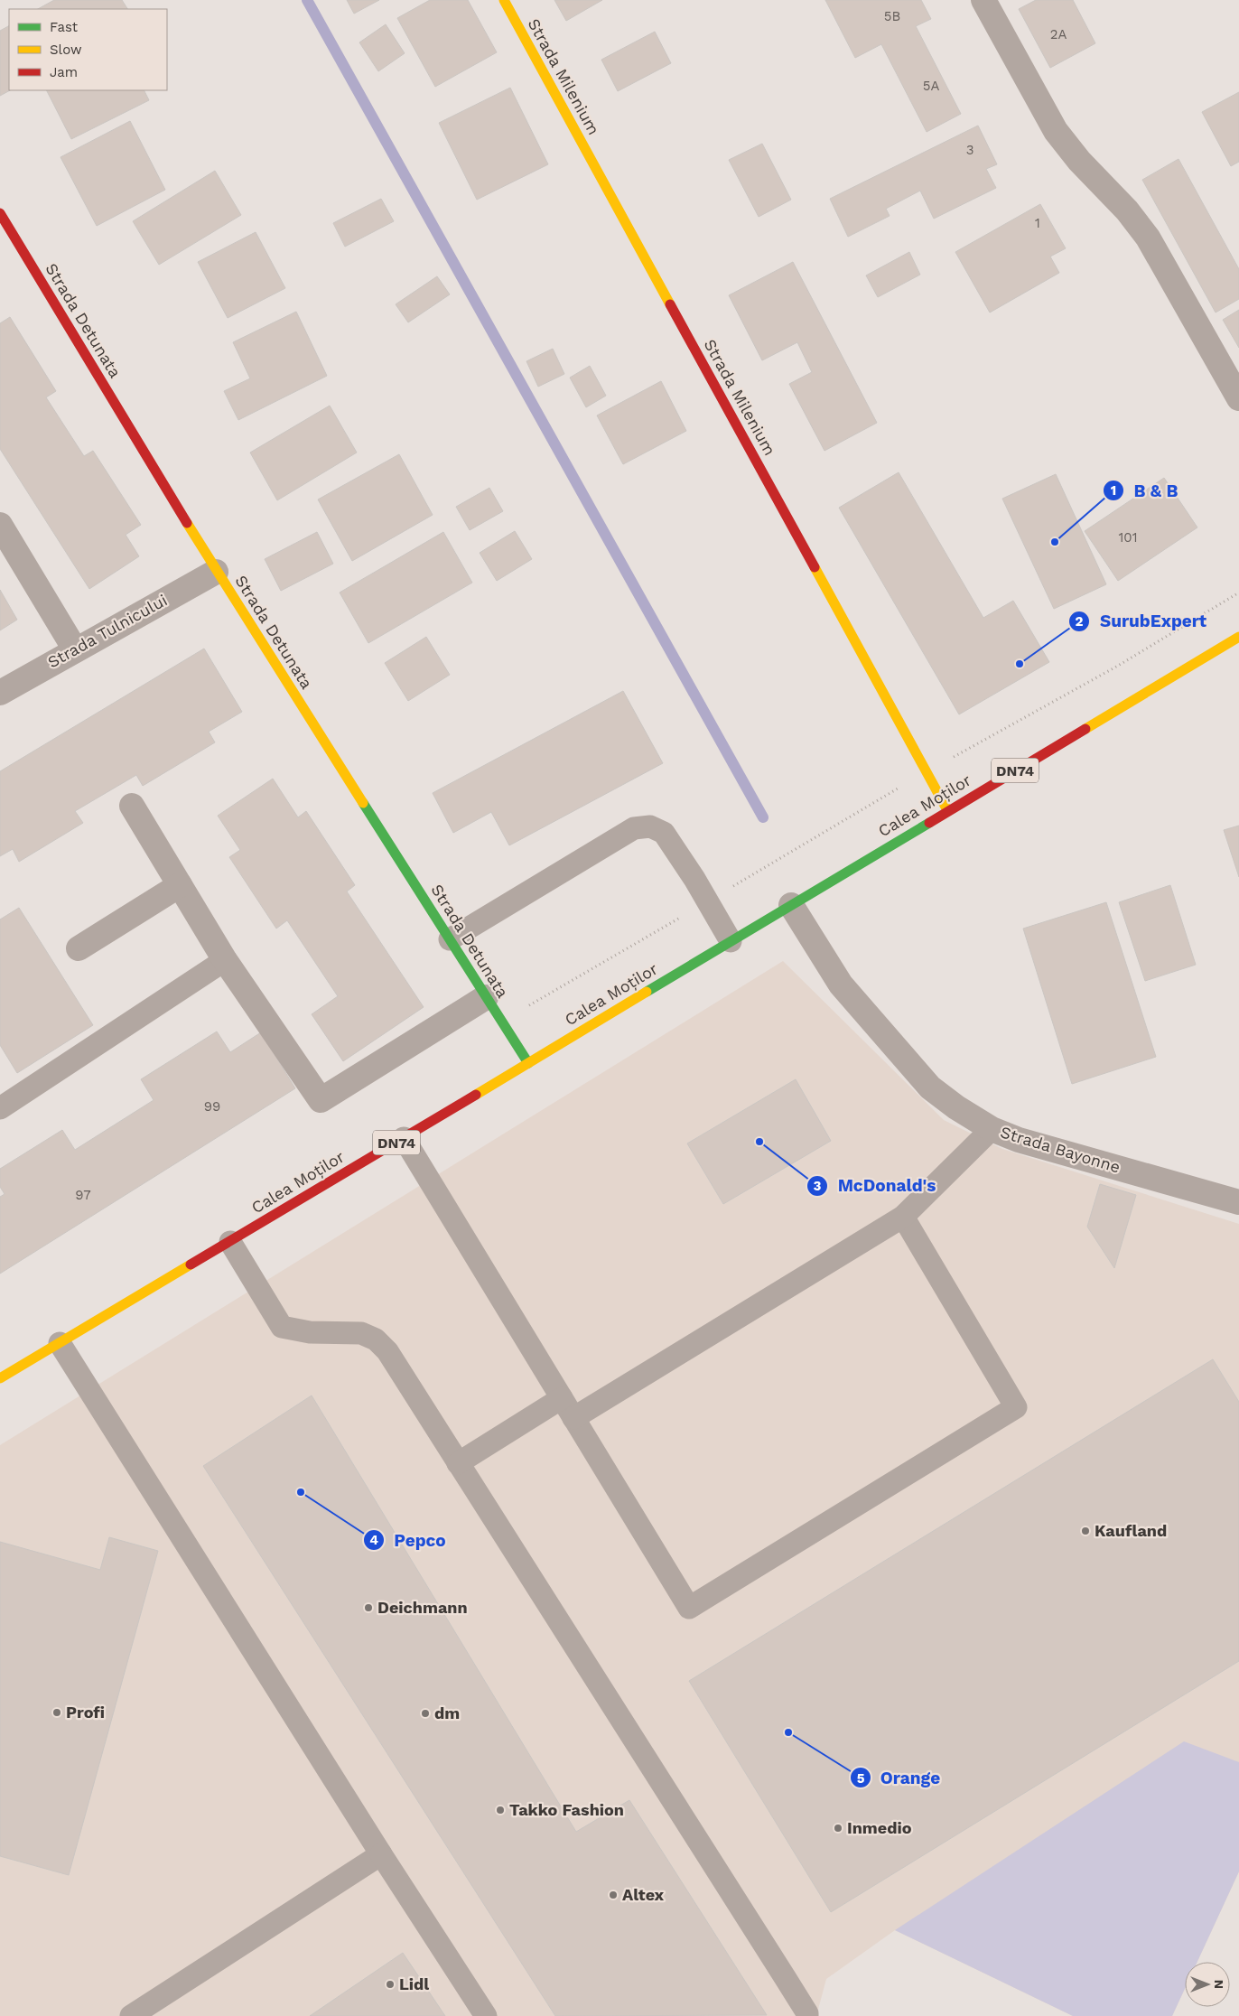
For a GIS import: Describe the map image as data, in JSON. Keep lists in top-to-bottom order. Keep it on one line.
{"streets":{"street":["Strada Milenium","Strada Detunata","Strada Tulnicului","DN74","Calea Moților","Strada Bayonne"]},"crossings":[["Strada Milenium","Calea Moților"],["Strada Detunata","Strada Tulnicului"],["Strada Detunata","Calea Moților"],["Calea Moților","Strada Bayonne"]],"places":["B & B","SurubExpert","McDonald's","Pepco","Kaufland","Deichmann","Profi","dm","Orange","Takko Fashion","Inmedio","Altex","Lidl"],"house_numbers":["5B","2A","5A","3","1","101","99","97"],"legend":["Fast","Slow","Jam"],"north":"right"}
